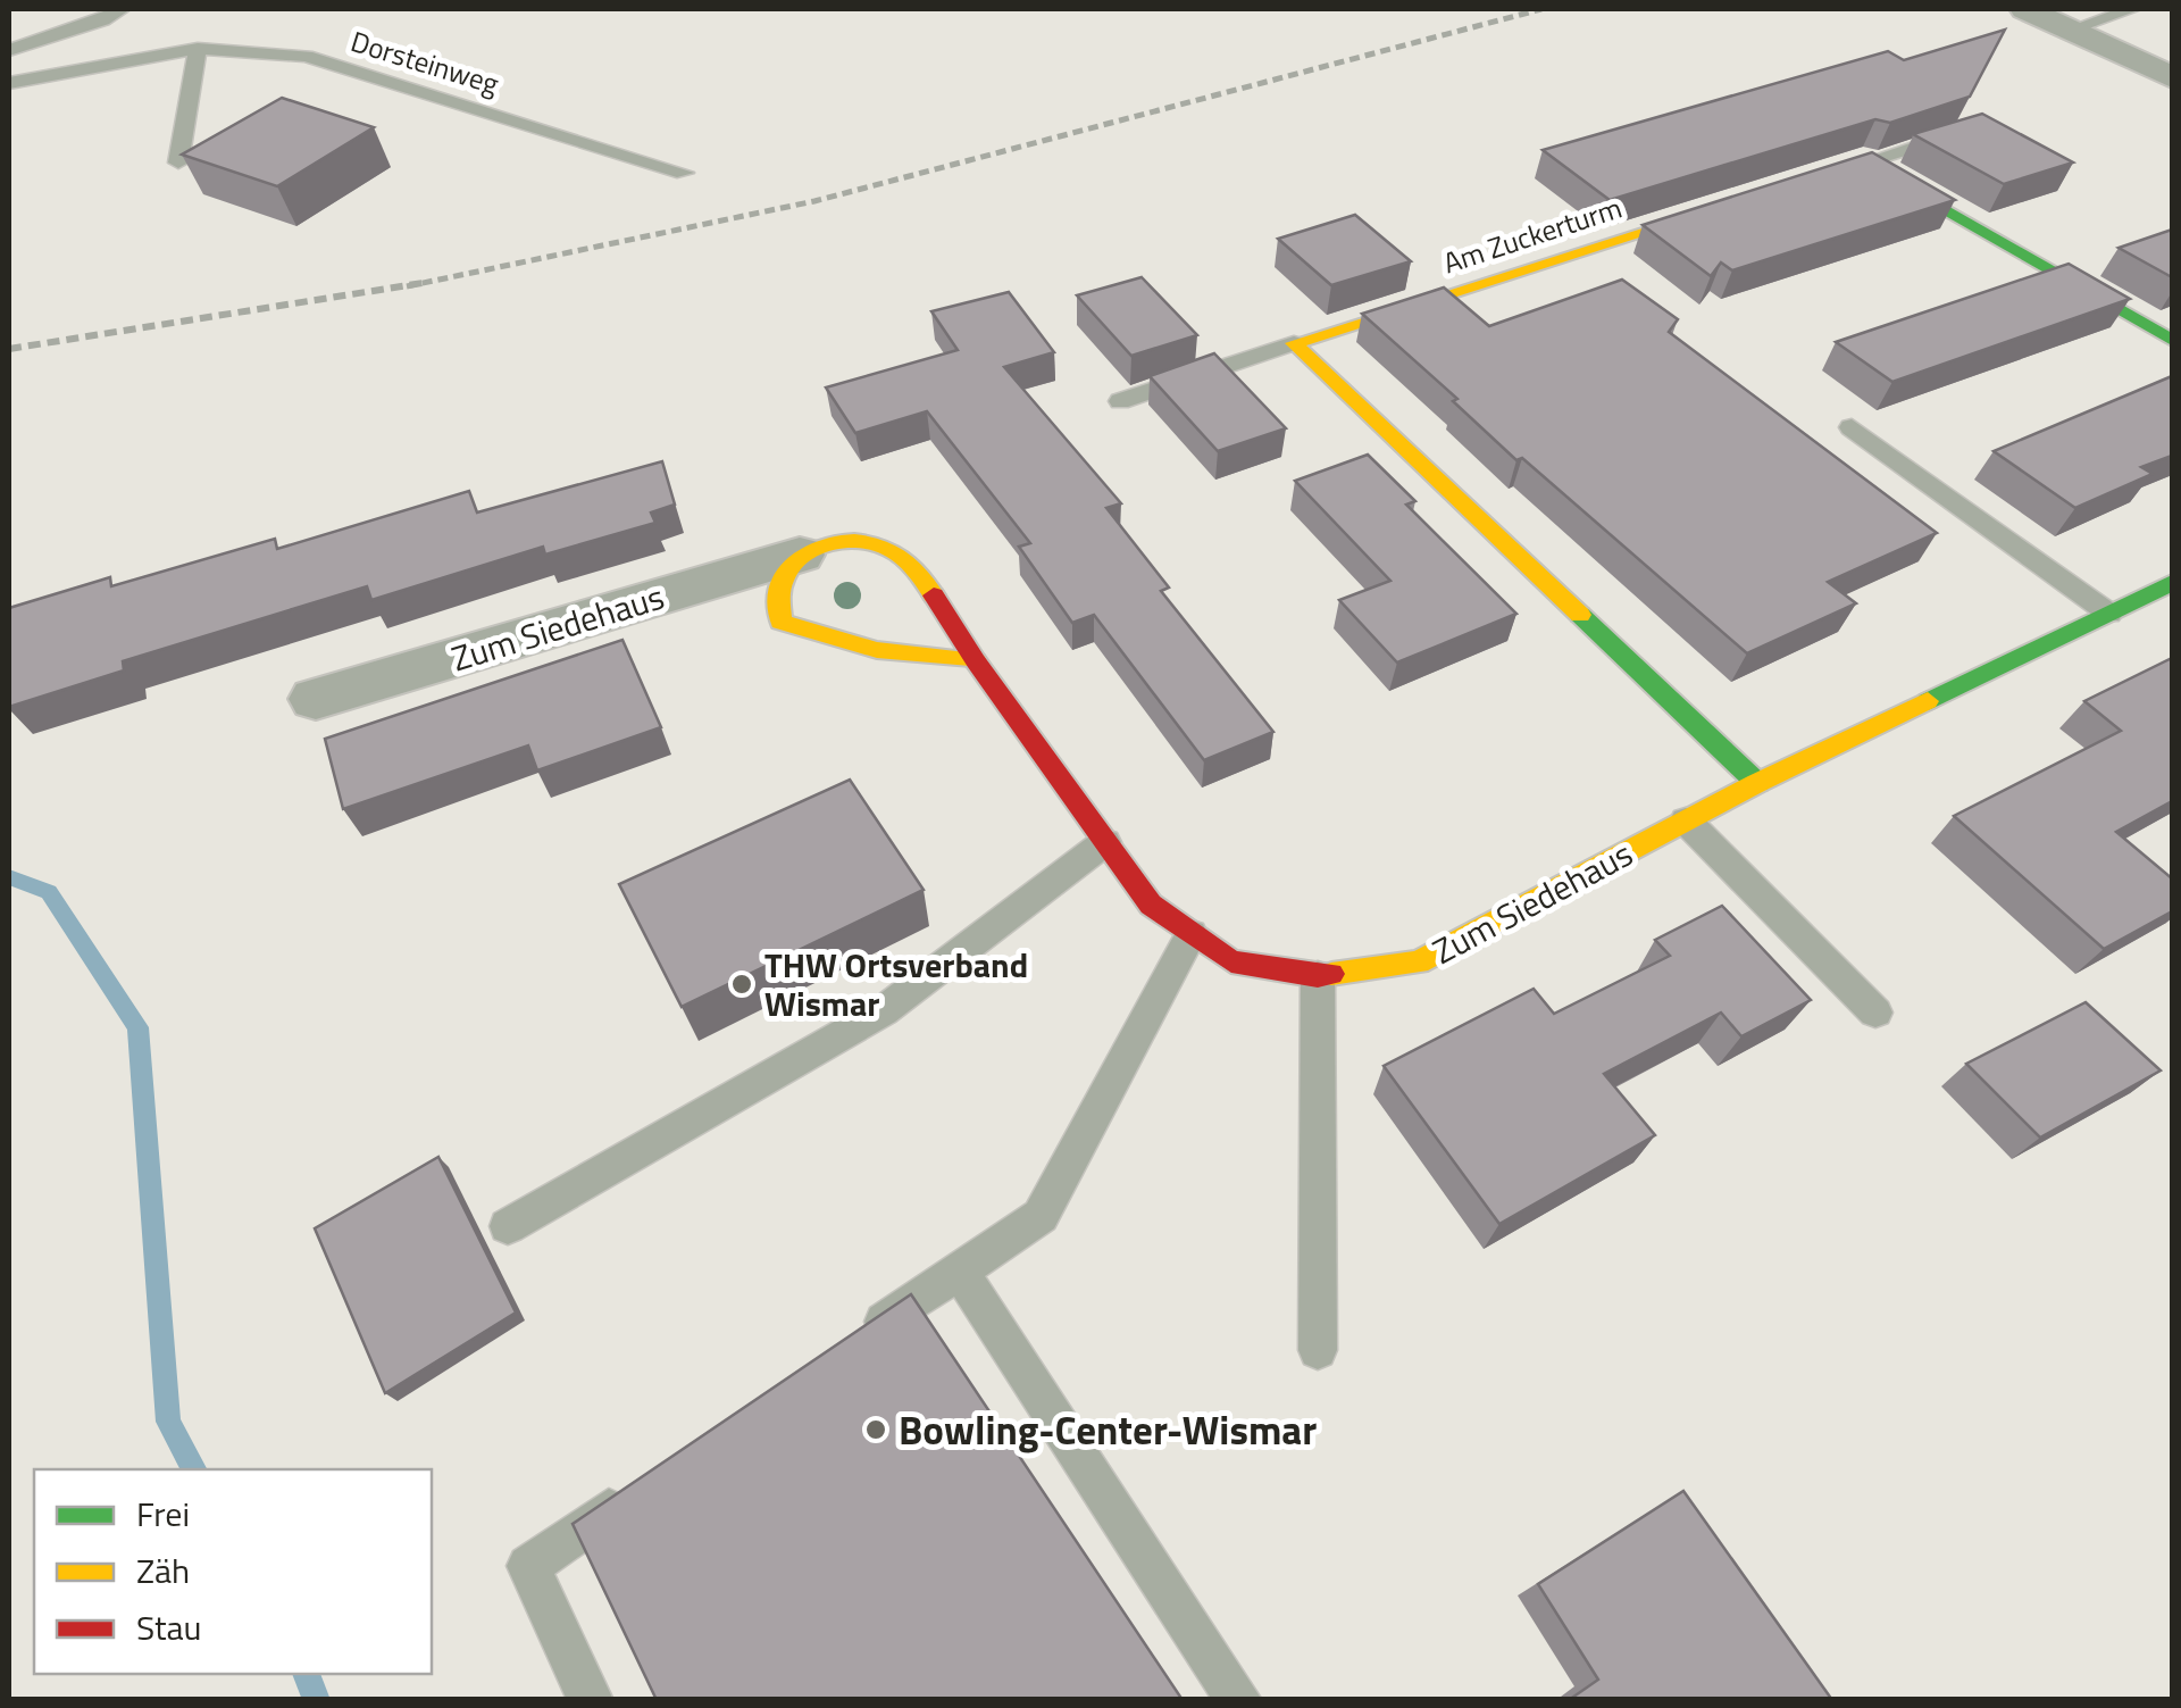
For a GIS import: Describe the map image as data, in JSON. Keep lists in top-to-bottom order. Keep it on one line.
{"streets":{"street":["Am Zuckerturm","Zum Siedehaus"],"lane":["Dorsteinweg"]},"places":["THW Ortsverband Wismar","Bowling-Center-Wismar"],"legend":["Frei","Zäh","Stau"]}
